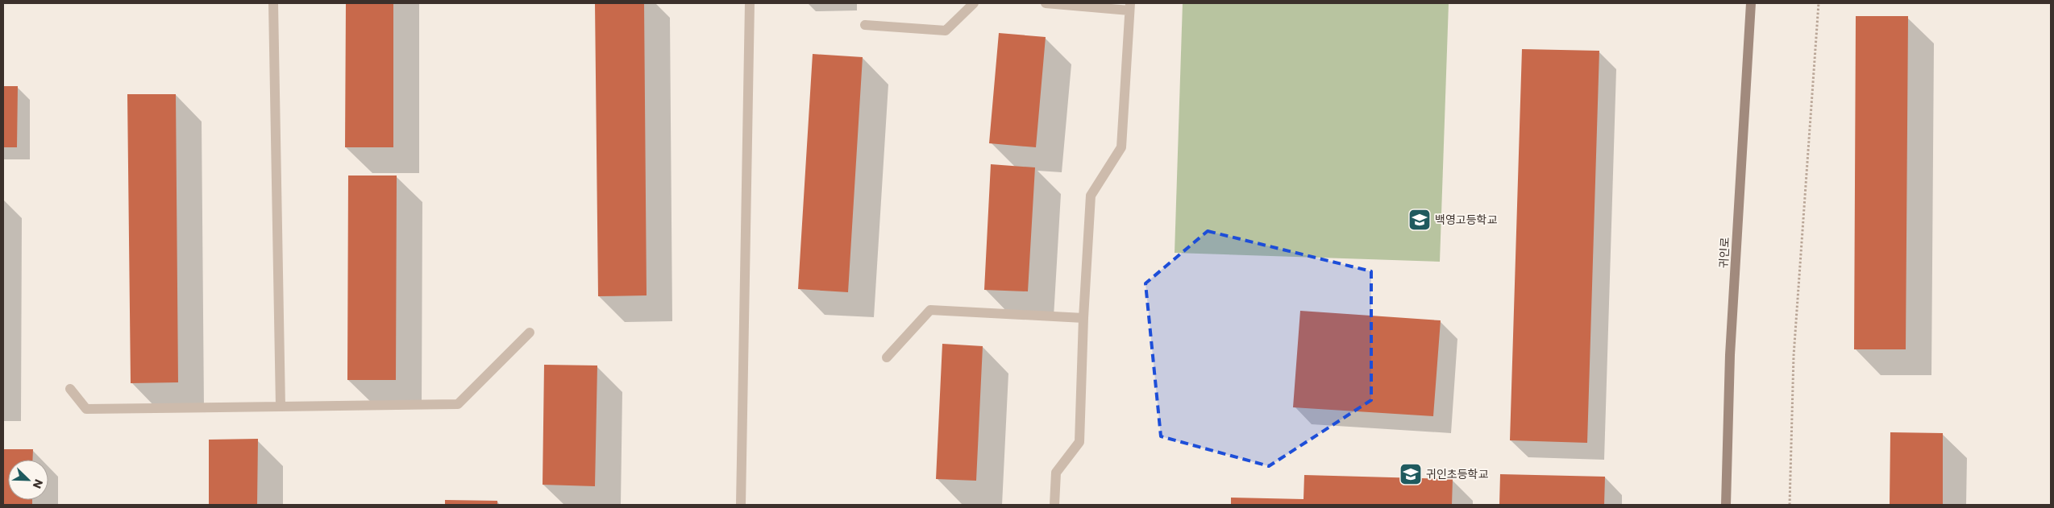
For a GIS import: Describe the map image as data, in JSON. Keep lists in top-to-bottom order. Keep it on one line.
{"streets":{"street":["귀인로"]},"places":{"school or university":["백영고등학교","귀인초등학교"]},"north":"bottom right"}
